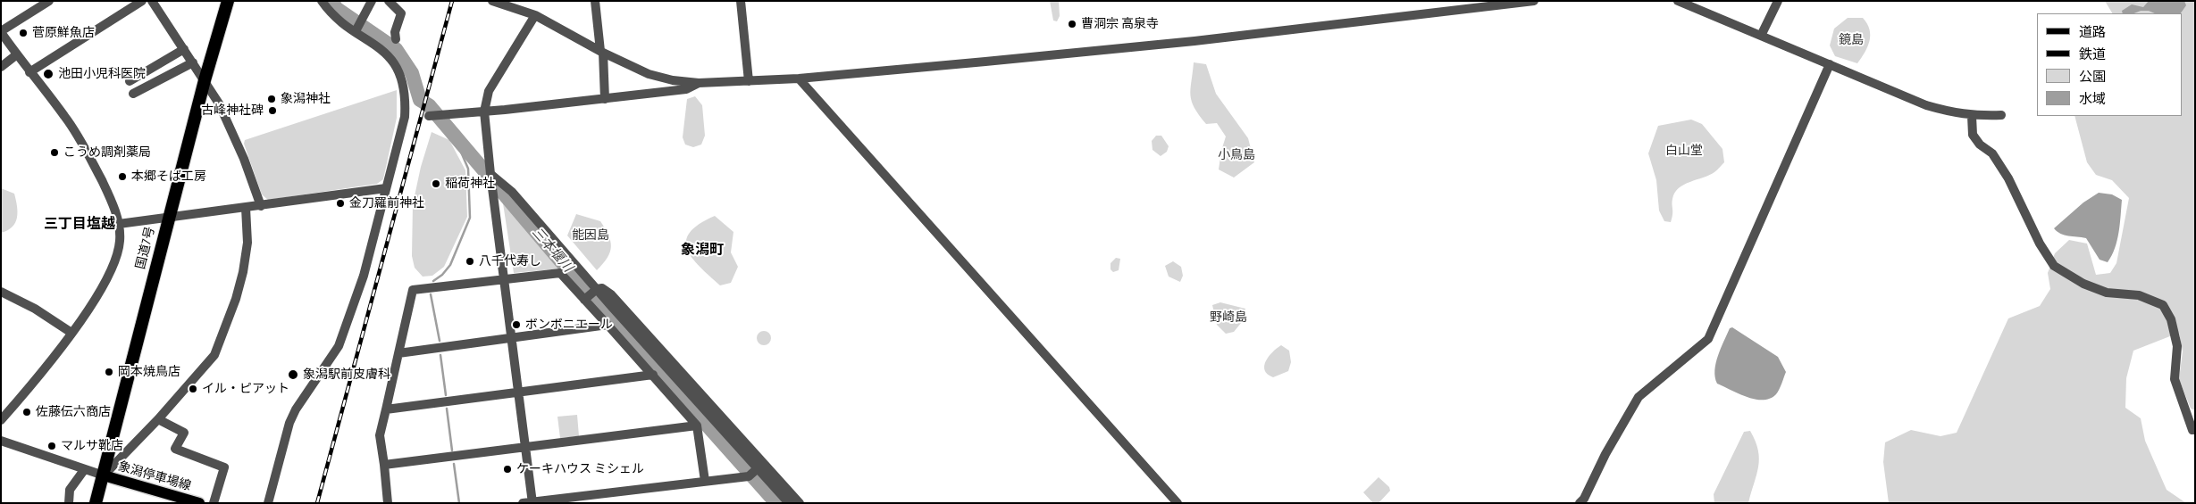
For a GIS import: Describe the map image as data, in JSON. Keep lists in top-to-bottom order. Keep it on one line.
{"streets":{"highway":["国道7号"],"main road":["象潟停車場線"]},"crossings":[["国道7号","象潟停車場線"]],"districts":["三丁目塩越","象潟町"],"water":["三本堰川"],"parks":["鏡島","白山堂","小鳥島","能因島","野崎島"],"places":["曹洞宗 高泉寺","菅原鮮魚店","池田小児科医院","象潟神社","古峰神社碑","こうめ調剤薬局","本郷そば工房","稲荷神社","金刀羅前神社","八千代寿し","ボンボニエール","岡本焼鳥店","象潟駅前皮膚科","イル・ピアット","佐藤伝六商店","マルサ靴店","ケーキハウス ミシェル"],"legend":["道路","鉄道","公園","水域"]}
